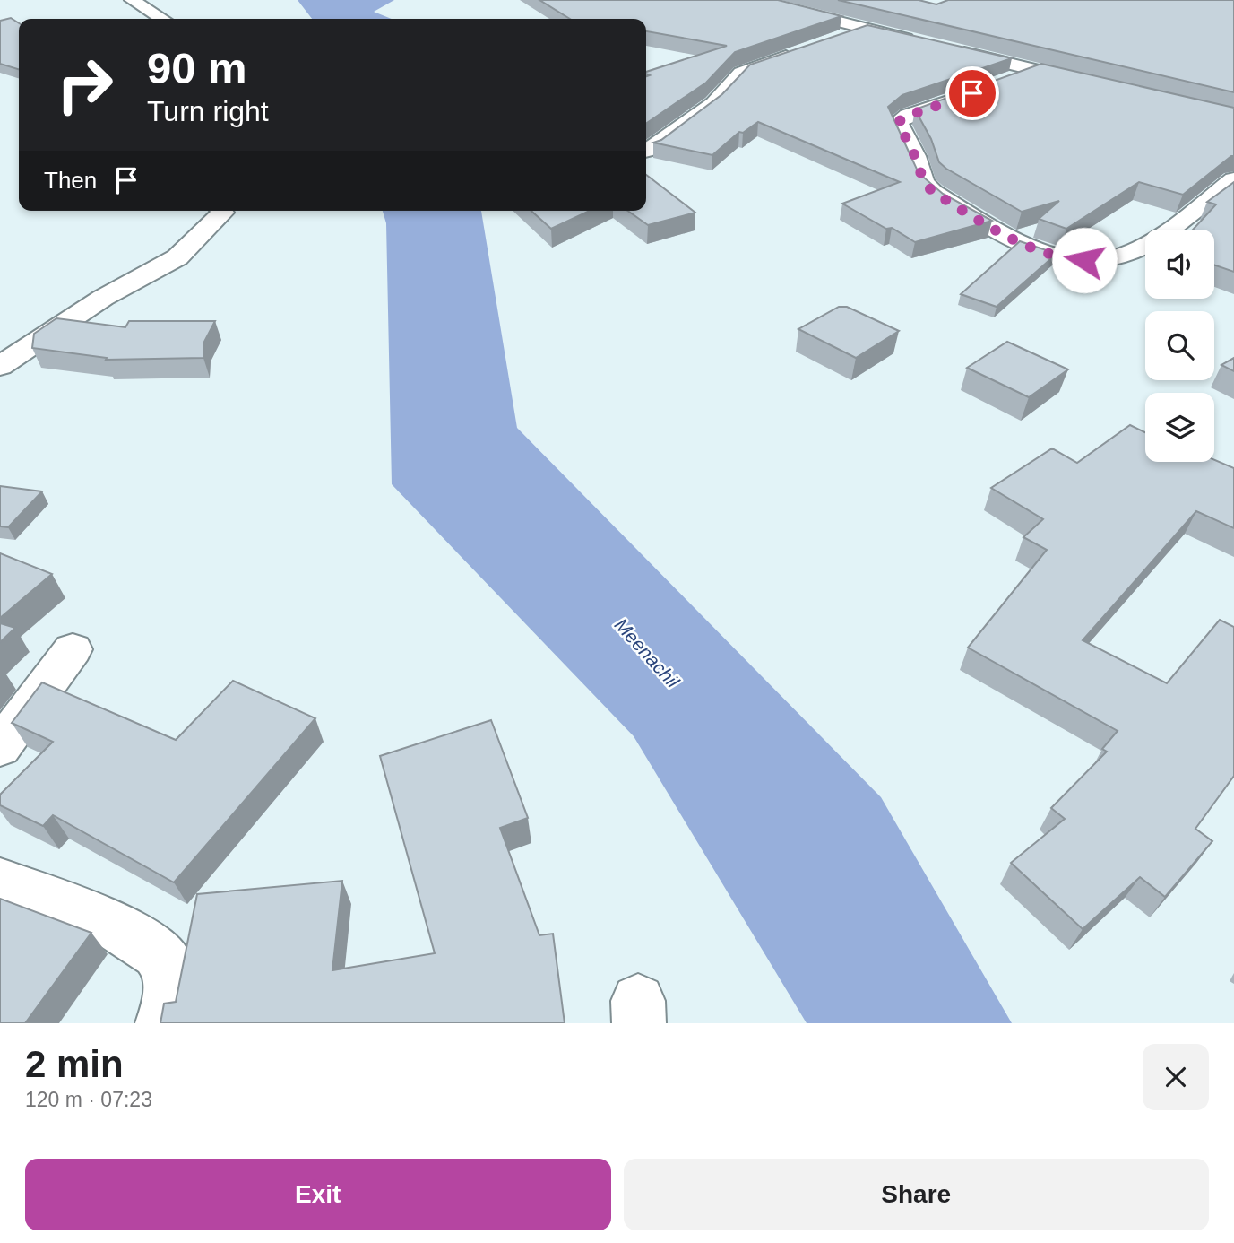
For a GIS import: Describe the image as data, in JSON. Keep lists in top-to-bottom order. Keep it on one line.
{"water":["Meenachil"],"page":{"turn":["90 m","Turn right"],"then":"Then","heading":["2 min","120 m · 07:23"],"buttons":["Exit","Share"]}}
